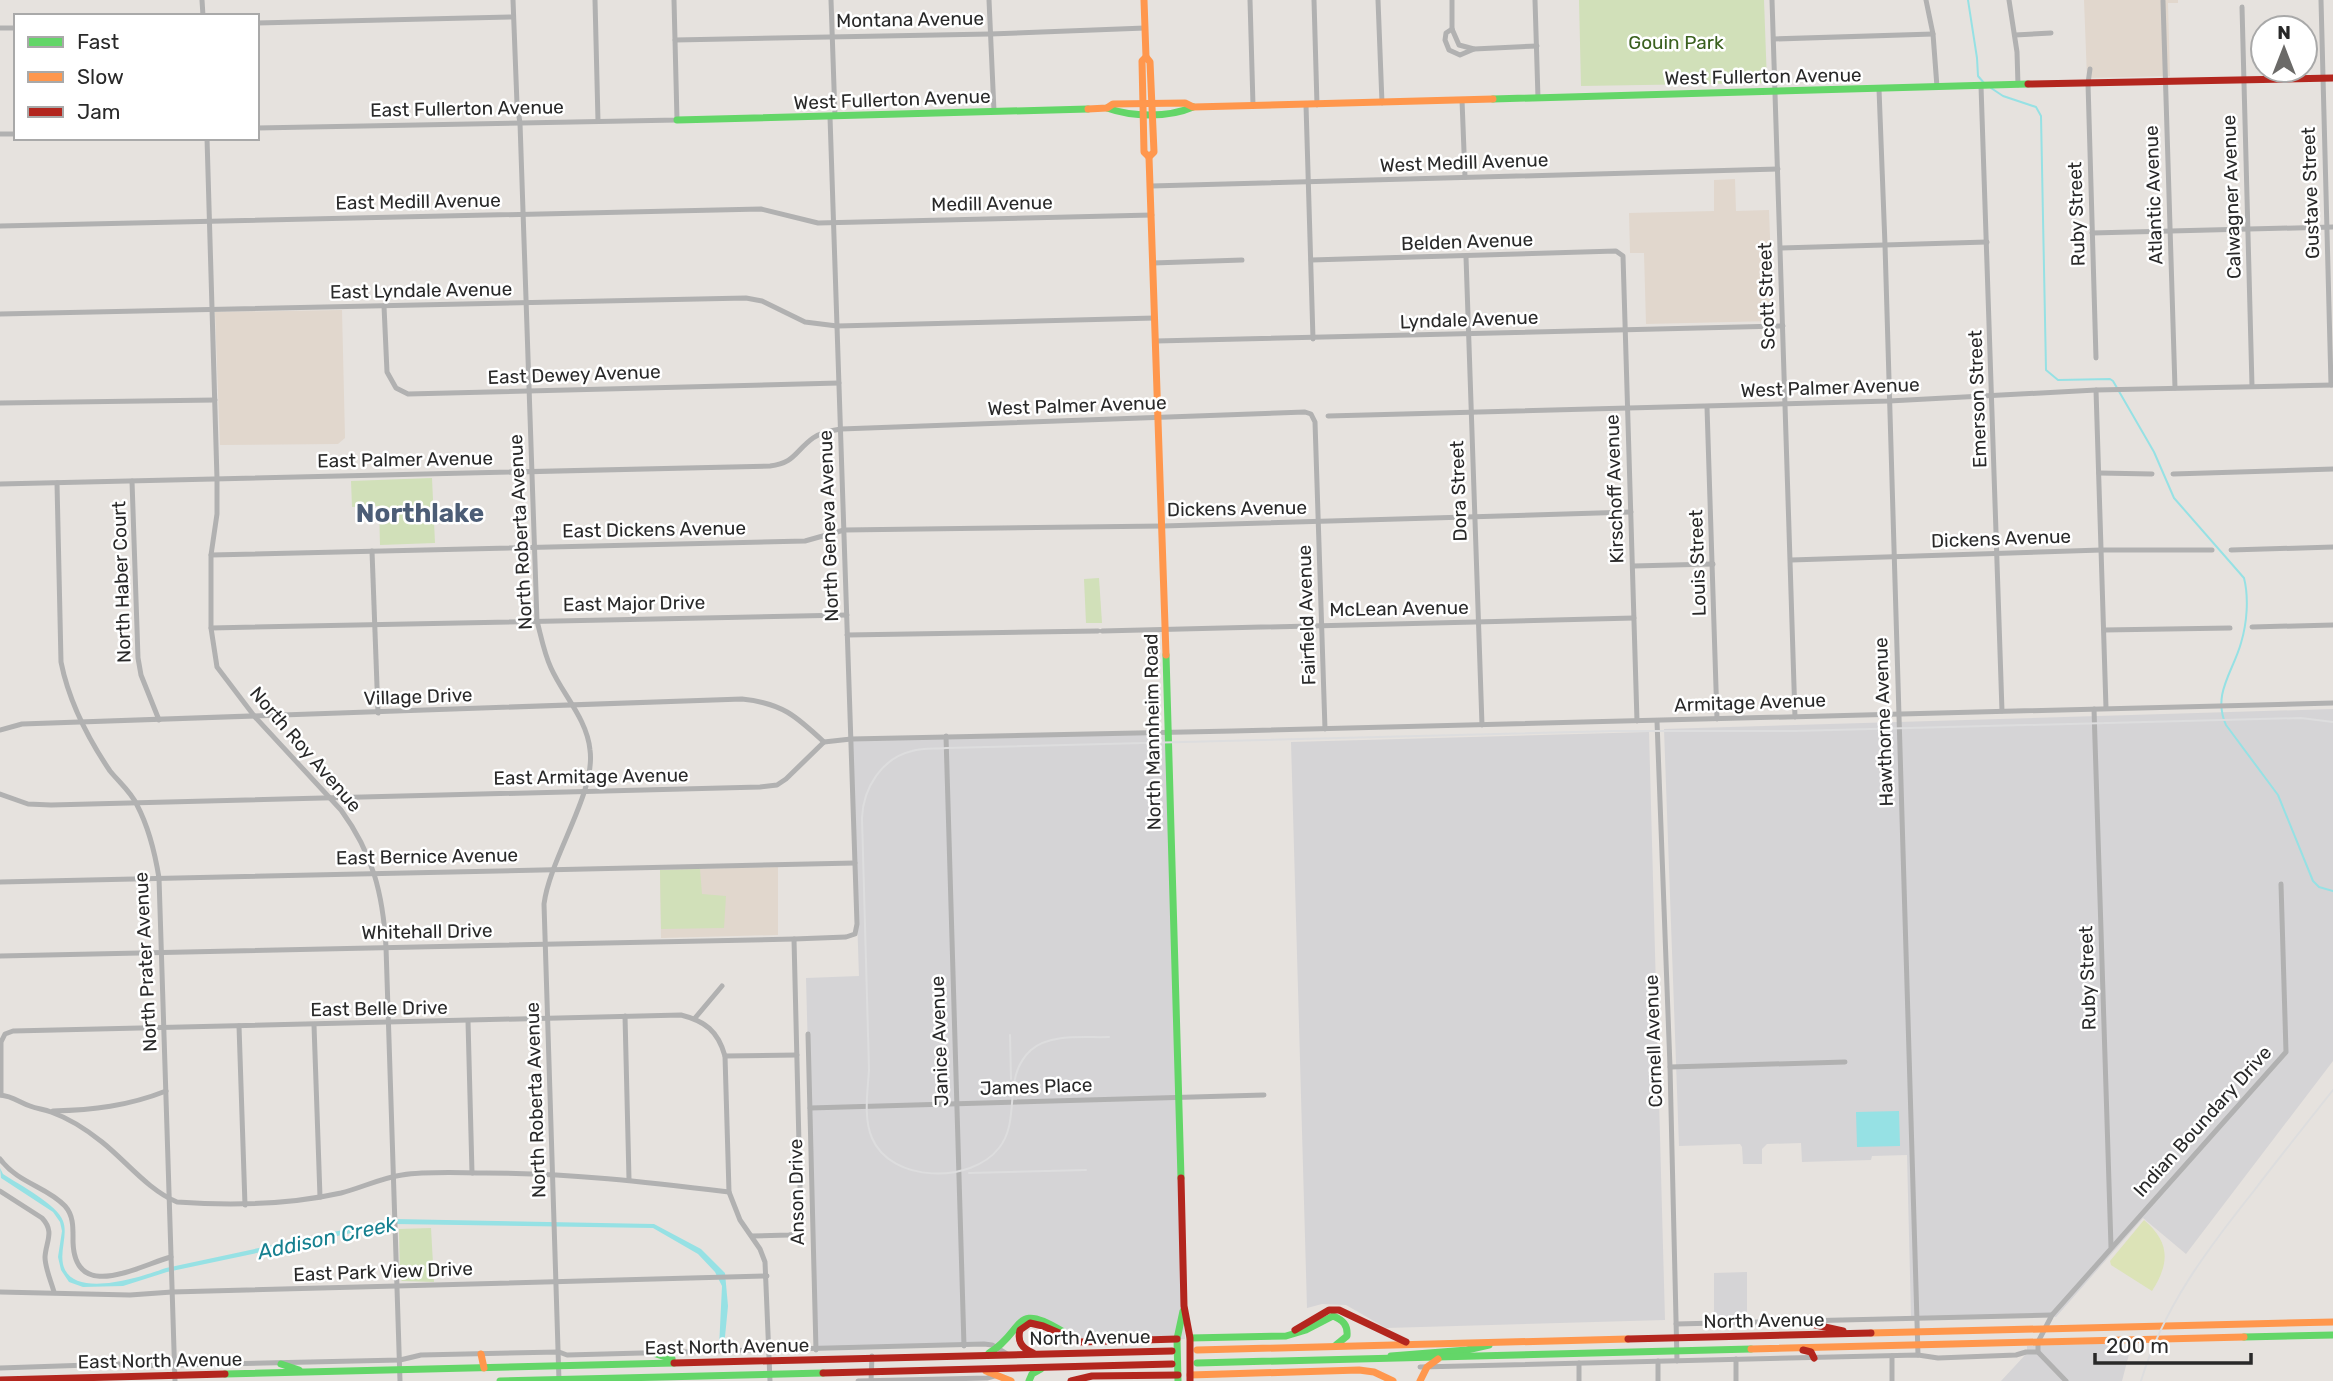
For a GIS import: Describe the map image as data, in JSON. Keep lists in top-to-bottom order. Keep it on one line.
{"streets":{"main road":["West Fullerton Avenue","North Mannheim Road","North Avenue","East North Avenue"],"street":["Montana Avenue","East Fullerton Avenue","West Medill Avenue","Gustave Street","Atlantic Avenue","Calwagner Avenue","East Medill Avenue","Medill Avenue","Ruby Street","Belden Avenue","East Lyndale Avenue","Scott Street","Lyndale Avenue","East Dewey Avenue","West Palmer Avenue","Emerson Street","East Palmer Avenue","Kirschoff Avenue","Dora Street","Dickens Avenue","North Geneva Avenue","East Dickens Avenue","North Roberta Avenue","Louis Street","North Haber Court","East Major Drive","McLean Avenue","Fairfield Avenue","Village Drive","Armitage Avenue","Hawthorne Avenue","North Roy Avenue","East Armitage Avenue","East Bernice Avenue","Whitehall Drive","North Prater Avenue","East Belle Drive","Janice Avenue","Cornell Avenue","James Place","Indian Boundary Drive","Anson Drive","East Park View Drive"]},"crossings":[["Montana Avenue","North Geneva Avenue"],["Montana Avenue","North Mannheim Road"],["West Fullerton Avenue","East Fullerton Avenue"],["West Fullerton Avenue","Gustave Street"],["West Fullerton Avenue","Atlantic Avenue"],["West Fullerton Avenue","Calwagner Avenue"],["West Fullerton Avenue","Ruby Street"],["West Fullerton Avenue","Scott Street"],["West Fullerton Avenue","Emerson Street"],["West Fullerton Avenue","North Geneva Avenue"],["West Fullerton Avenue","Hawthorne Avenue"],["West Fullerton Avenue","North Mannheim Road"],["East Fullerton Avenue","North Roberta Avenue"],["West Medill Avenue","Scott Street"],["West Medill Avenue","North Mannheim Road"],["Gustave Street","West Palmer Avenue"],["Atlantic Avenue","West Palmer Avenue"],["Calwagner Avenue","West Palmer Avenue"],["East Medill Avenue","Medill Avenue"],["East Medill Avenue","North Geneva Avenue"],["East Medill Avenue","North Roberta Avenue"],["East Medill Avenue","North Roy Avenue"],["Medill Avenue","North Geneva Avenue"],["Medill Avenue","North Mannheim Road"],["Ruby Street","Armitage Avenue"],["Ruby Street","Indian Boundary Drive"],["Belden Avenue","Kirschoff Avenue"],["Belden Avenue","Dora Street"],["East Lyndale Avenue","East Dewey Avenue"],["East Lyndale Avenue","North Geneva Avenue"],["East Lyndale Avenue","North Roberta Avenue"],["East Lyndale Avenue","North Roy Avenue"],["Scott Street","Lyndale Avenue"],["Scott Street","West Palmer Avenue"],["Scott Street","Dickens Avenue"],["Scott Street","Armitage Avenue"],["Lyndale Avenue","Kirschoff Avenue"],["Lyndale Avenue","Dora Street"],["Lyndale Avenue","North Mannheim Road"],["East Dewey Avenue","North Geneva Avenue"],["East Dewey Avenue","North Roberta Avenue"],["West Palmer Avenue","Emerson Street"],["West Palmer Avenue","East Palmer Avenue"],["West Palmer Avenue","Kirschoff Avenue"],["West Palmer Avenue","Dora Street"],["West Palmer Avenue","North Geneva Avenue"],["West Palmer Avenue","Louis Street"],["West Palmer Avenue","Fairfield Avenue"],["West Palmer Avenue","Hawthorne Avenue"],["West Palmer Avenue","North Mannheim Road"],["Emerson Street","Dickens Avenue"],["Emerson Street","Armitage Avenue"],["East Palmer Avenue","North Geneva Avenue"],["East Palmer Avenue","North Roberta Avenue"],["East Palmer Avenue","North Haber Court"],["East Palmer Avenue","North Roy Avenue"],["East Palmer Avenue","North Prater Avenue"],["Kirschoff Avenue","Dickens Avenue"],["Kirschoff Avenue","McLean Avenue"],["Kirschoff Avenue","Armitage Avenue"],["Dora Street","Dickens Avenue"],["Dora Street","McLean Avenue"],["Dora Street","Armitage Avenue"],["Dickens Avenue","North Geneva Avenue"],["Dickens Avenue","East Dickens Avenue"],["Dickens Avenue","Fairfield Avenue"],["Dickens Avenue","Hawthorne Avenue"],["Dickens Avenue","North Mannheim Road"],["North Geneva Avenue","East Dickens Avenue"],["North Geneva Avenue","East Major Drive"],["North Geneva Avenue","East Bernice Avenue"],["North Geneva Avenue","Whitehall Drive"],["East Dickens Avenue","North Roberta Avenue"],["East Dickens Avenue","North Roy Avenue"],["North Roberta Avenue","East Major Drive"],["North Roberta Avenue","Village Drive"],["North Roberta Avenue","East Armitage Avenue"],["North Roberta Avenue","East Bernice Avenue"],["North Roberta Avenue","Whitehall Drive"],["North Roberta Avenue","East Belle Drive"],["North Roberta Avenue","East Park View Drive"],["North Roberta Avenue","East North Avenue"],["Louis Street","Armitage Avenue"],["North Haber Court","Village Drive"],["East Major Drive","North Roy Avenue"],["McLean Avenue","Fairfield Avenue"],["McLean Avenue","North Mannheim Road"],["Fairfield Avenue","Armitage Avenue"],["Village Drive","North Roy Avenue"],["Village Drive","East Armitage Avenue"],["Village Drive","North Prater Avenue"],["Armitage Avenue","Hawthorne Avenue"],["Armitage Avenue","North Mannheim Road"],["Armitage Avenue","Cornell Avenue"],["Hawthorne Avenue","North Avenue"],["North Mannheim Road","James Place"],["North Roy Avenue","East Armitage Avenue"],["North Roy Avenue","East Bernice Avenue"],["North Roy Avenue","Whitehall Drive"],["North Roy Avenue","East Belle Drive"],["North Roy Avenue","East Park View Drive"],["North Roy Avenue","East North Avenue"],["East Armitage Avenue","North Prater Avenue"],["East Bernice Avenue","North Prater Avenue"],["Whitehall Drive","North Prater Avenue"],["North Prater Avenue","East Belle Drive"],["North Prater Avenue","East Park View Drive"],["North Prater Avenue","East North Avenue"],["Janice Avenue","James Place"],["Janice Avenue","East North Avenue"],["Cornell Avenue","North Avenue"],["James Place","Anson Drive"],["Indian Boundary Drive","North Avenue"],["Anson Drive","East North Avenue"],["North Avenue","East North Avenue"]],"districts":["Northlake"],"water":["Addison Creek"],"parks":["Gouin Park"],"legend":["Fast","Slow","Jam"],"scale_bar":"200 m","north":"top"}
